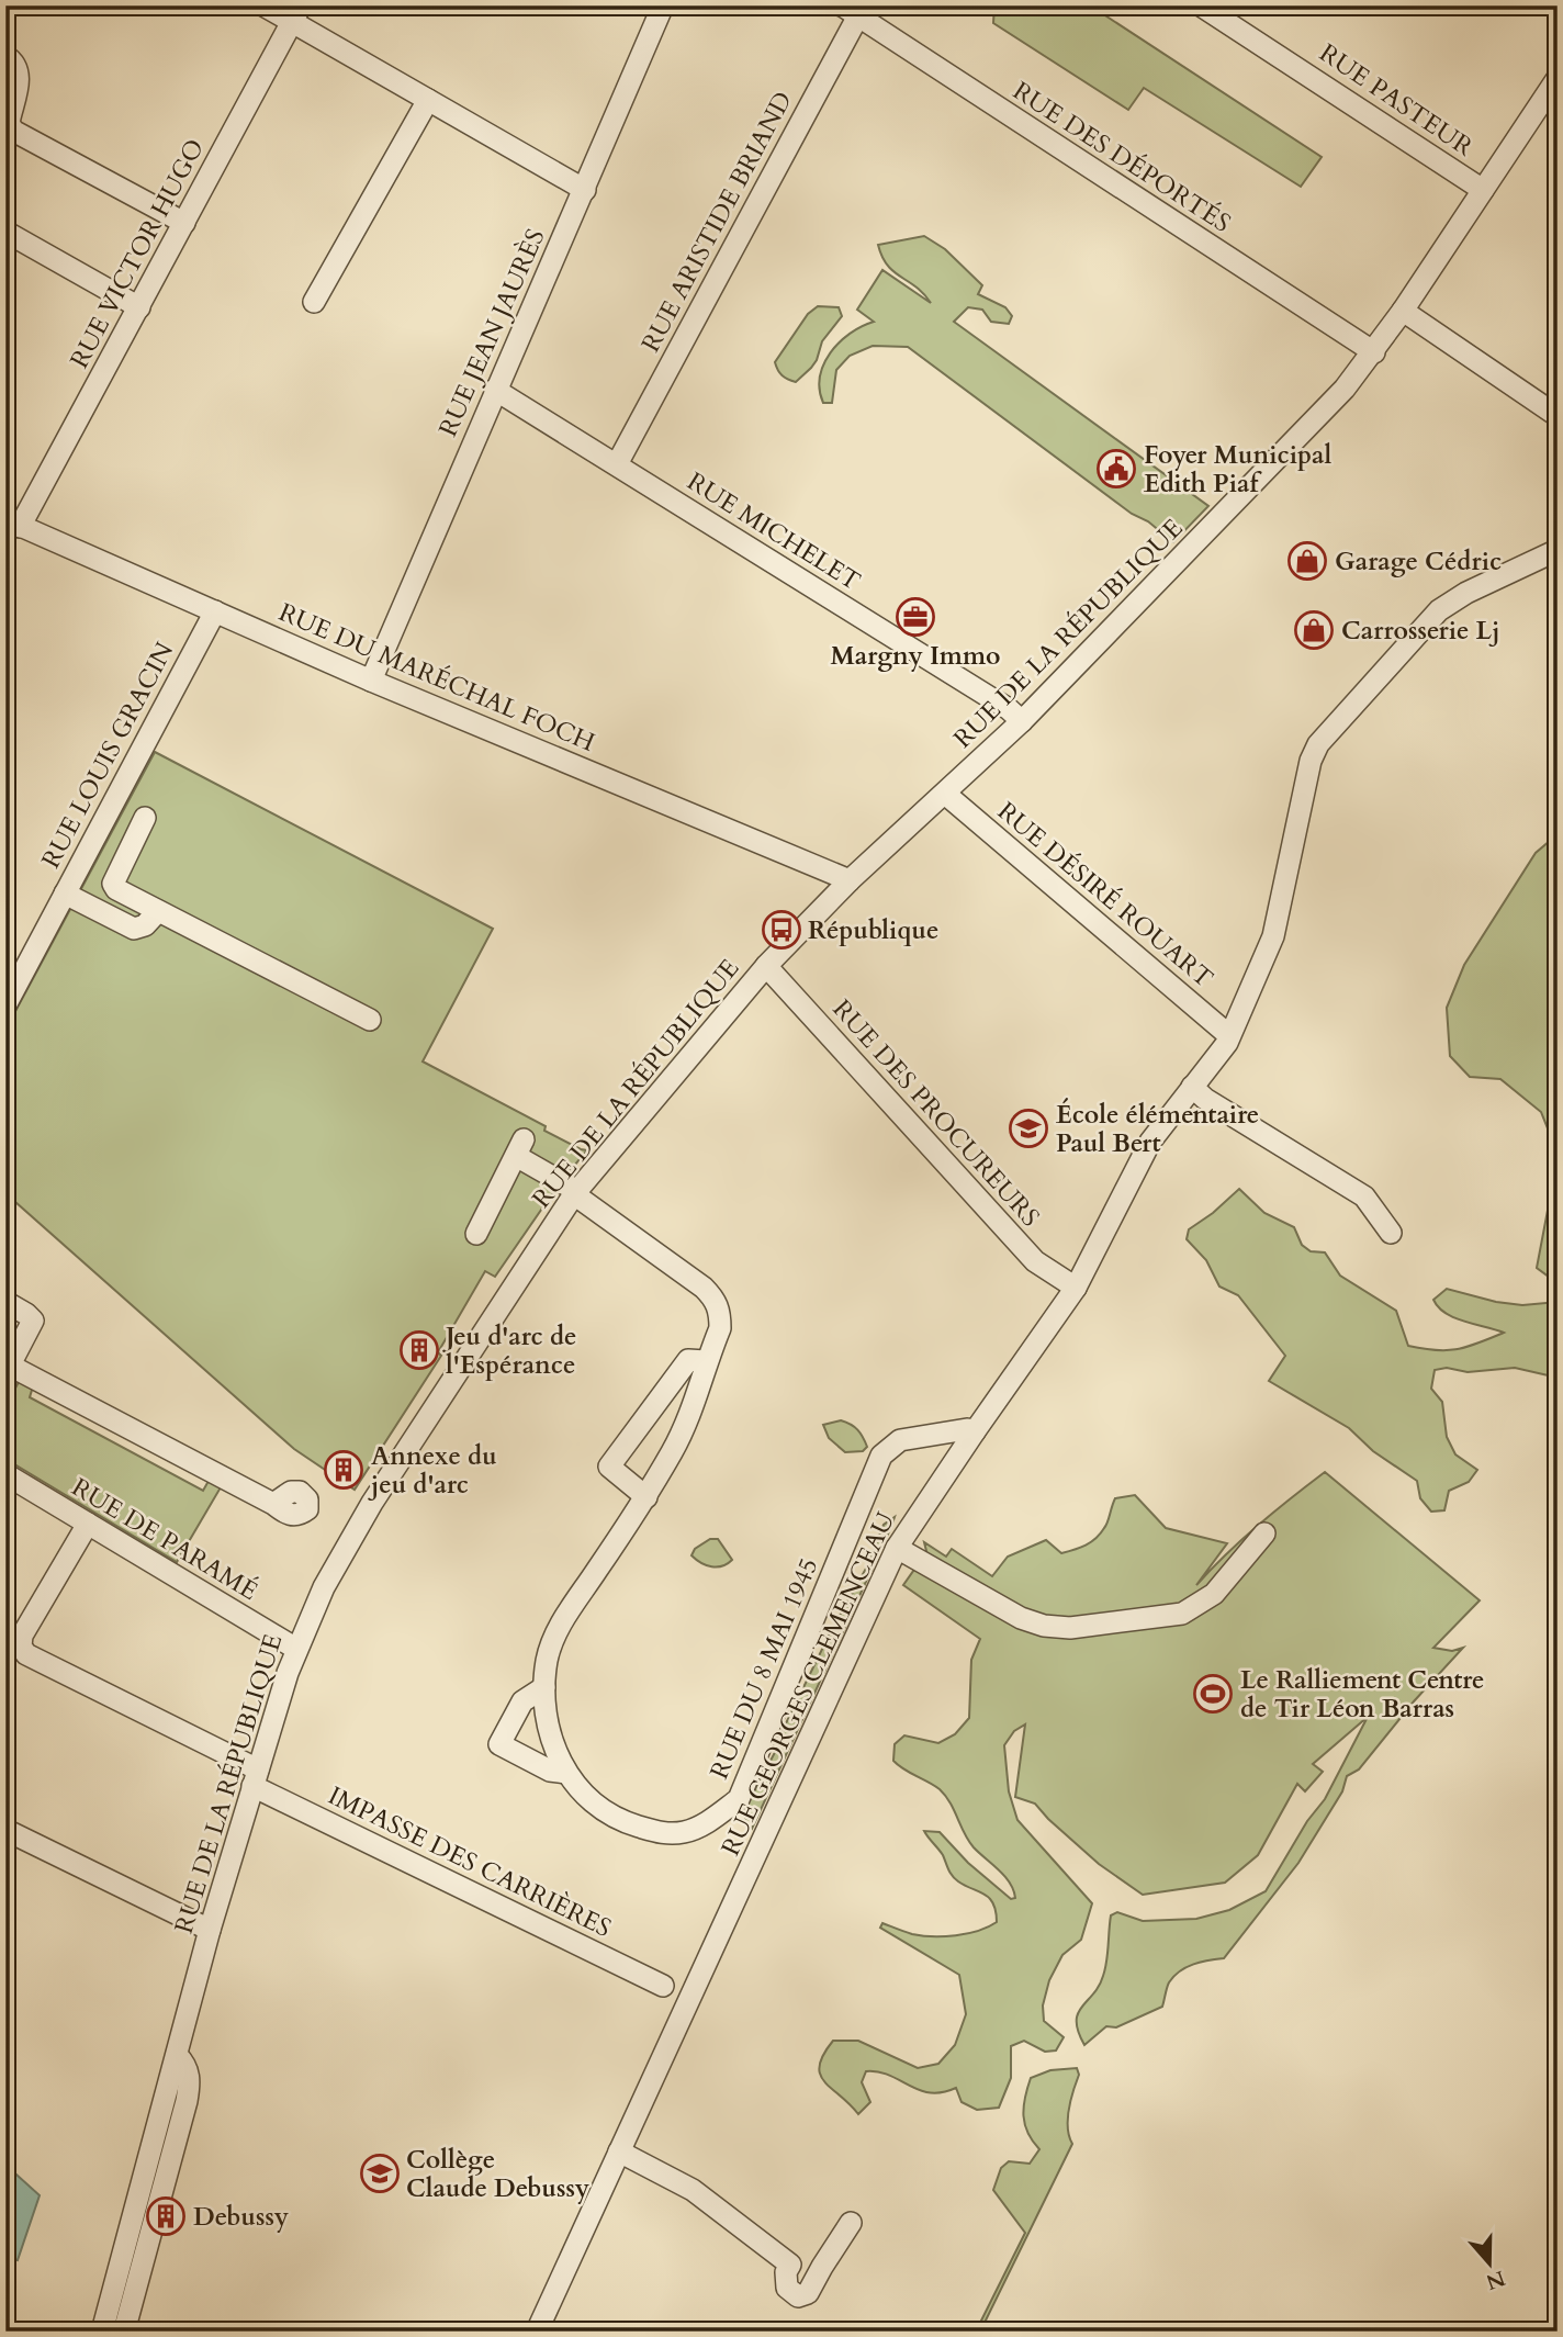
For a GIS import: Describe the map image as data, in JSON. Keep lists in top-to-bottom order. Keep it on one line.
{"streets":{"street":["RUE PASTEUR","RUE DES DÉPORTÉS","RUE ARISTIDE BRIAND","RUE VICTOR HUGO","RUE JEAN JAURÈS","RUE MICHELET","RUE DE LA RÉPUBLIQUE","RUE DU MARÉCHAL FOCH","RUE LOUIS GRACIN","RUE DÉSIRÉ ROUART","RUE DES PROCUREURS","RUE DE PARAMÉ","RUE DU 8 MAI 1945","RUE GEORGES CLEMENCEAU","IMPASSE DES CARRIÈRES"]},"crossings":[["RUE PASTEUR","RUE DE LA RÉPUBLIQUE"],["RUE DES DÉPORTÉS","RUE ARISTIDE BRIAND"],["RUE DES DÉPORTÉS","RUE DE LA RÉPUBLIQUE"],["RUE ARISTIDE BRIAND","RUE MICHELET"],["RUE VICTOR HUGO","RUE DU MARÉCHAL FOCH"],["RUE JEAN JAURÈS","RUE MICHELET"],["RUE JEAN JAURÈS","RUE DU MARÉCHAL FOCH"],["RUE MICHELET","RUE DE LA RÉPUBLIQUE"],["RUE DE LA RÉPUBLIQUE","RUE DU MARÉCHAL FOCH"],["RUE DE LA RÉPUBLIQUE","RUE DÉSIRÉ ROUART"],["RUE DE LA RÉPUBLIQUE","RUE DES PROCUREURS"],["RUE DE LA RÉPUBLIQUE","RUE DE PARAMÉ"],["RUE DE LA RÉPUBLIQUE","RUE DU 8 MAI 1945"],["RUE DE LA RÉPUBLIQUE","IMPASSE DES CARRIÈRES"],["RUE DU MARÉCHAL FOCH","RUE LOUIS GRACIN"],["RUE DÉSIRÉ ROUART","RUE GEORGES CLEMENCEAU"],["RUE DES PROCUREURS","RUE GEORGES CLEMENCEAU"],["RUE DE PARAMÉ","IMPASSE DES CARRIÈRES"],["RUE DU 8 MAI 1945","RUE GEORGES CLEMENCEAU"]],"places":{"public building":["Foyer Municipal Edith Piaf"],"shop":["Garage Cédric","Carrosserie Lj"],"office":["Margny Immo"],"bus stop":["République"],"school or university":["École élémentaire Paul Bert","Collège Claude Debussy"],"building":["Jeu d'arc de l'Espérance","Annexe du jeu d'arc","Debussy"],"sports":["Le Ralliement Centre de Tir Léon Barras"]},"north":"bottom"}
